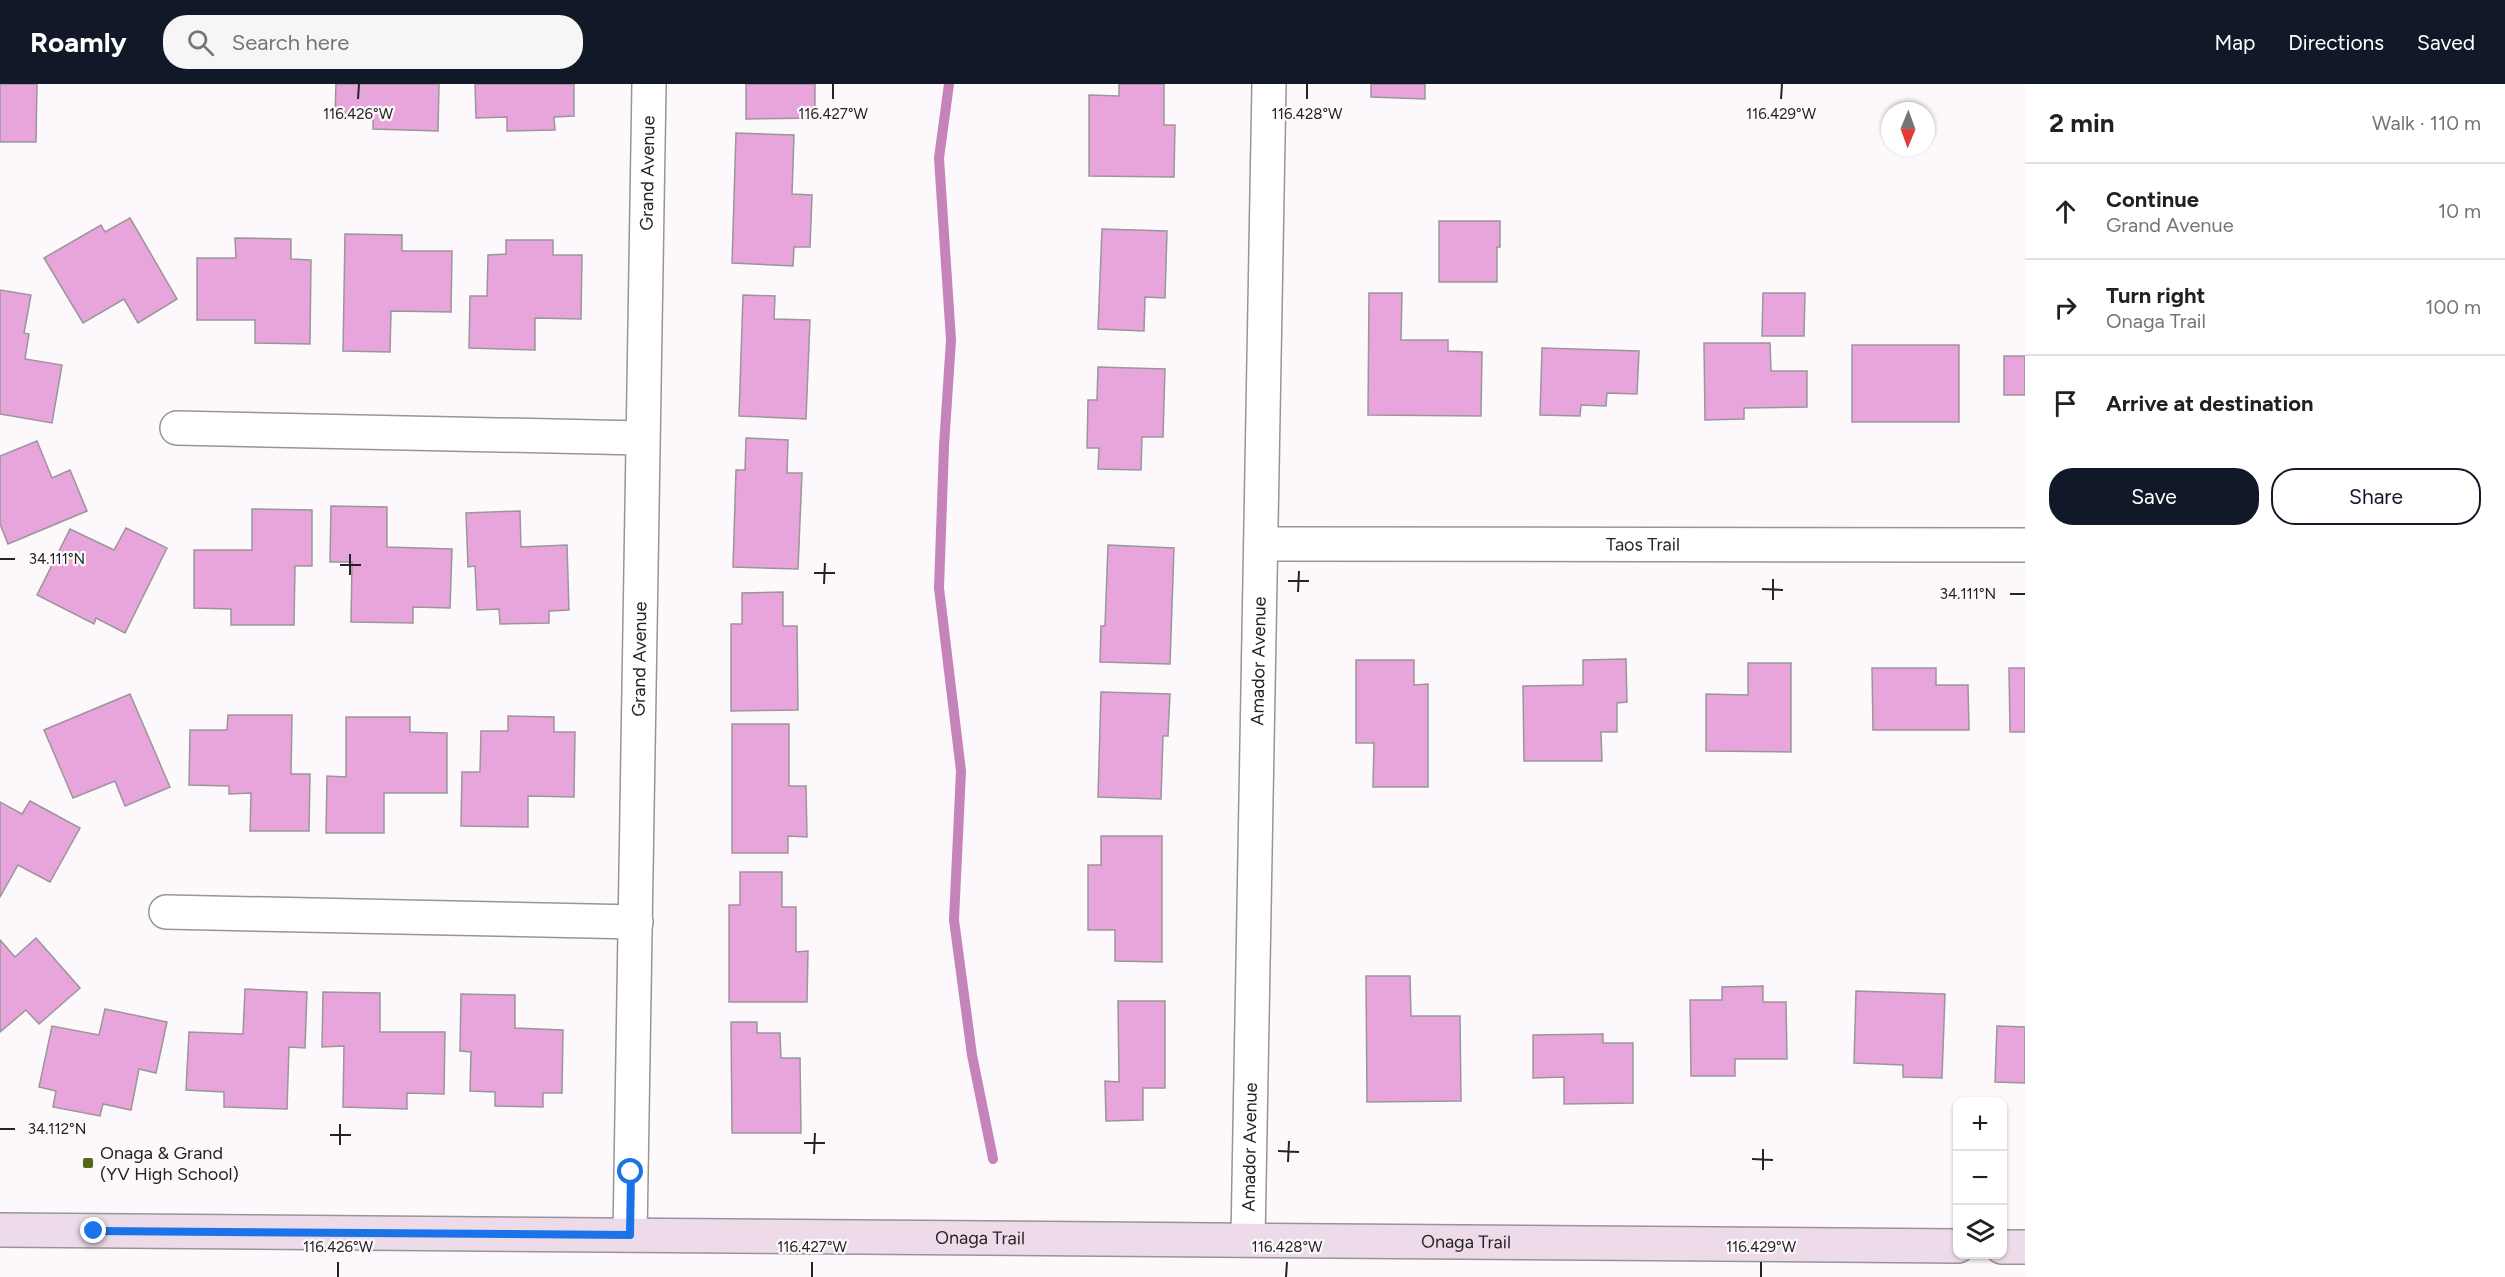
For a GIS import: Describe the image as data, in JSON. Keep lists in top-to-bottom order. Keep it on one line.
{"streets":{"street":["Grand Avenue","Taos Trail","Amador Avenue","Onaga Trail"]},"crossings":[["Grand Avenue","Onaga Trail"],["Taos Trail","Amador Avenue"],["Amador Avenue","Onaga Trail"]],"places":{"transit":["Onaga & Grand (YV High School)"]},"north":"bottom","page":{"header":"Roamly","search":"Search here","nav":["Map","Directions","Saved"],"heading":["2 min","Walk · 110 m"],"list":[["Continue","Grand Avenue","10 m"],["Turn right","Onaga Trail","100 m"],"Arrive at destination"],"buttons":["Save","Share"],"map_buttons":["+","−"]},"coordinates":["116.426°W","116.427°W","116.428°W","116.429°W","34.111°N","34.112°N"]}
